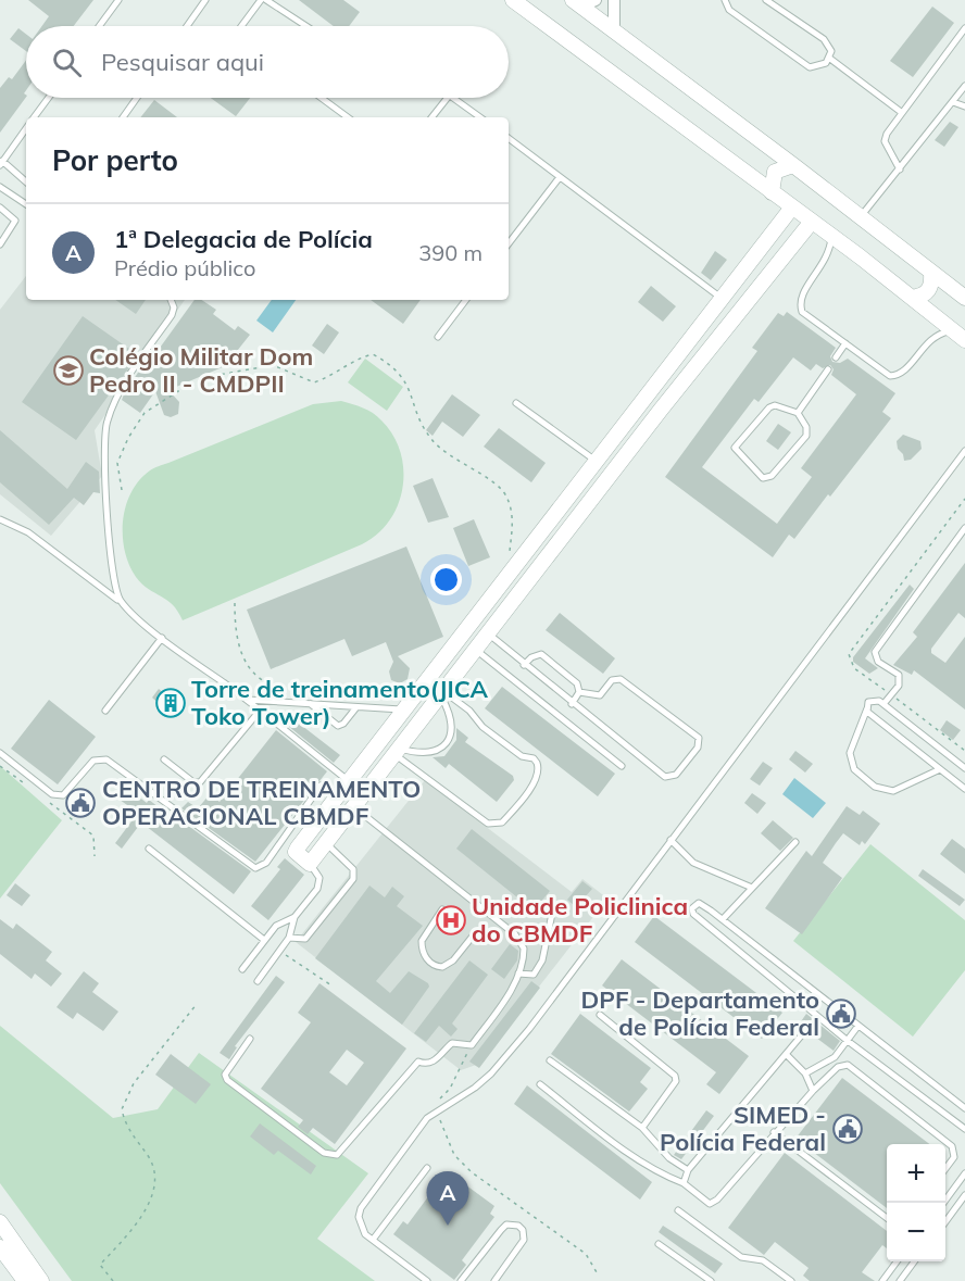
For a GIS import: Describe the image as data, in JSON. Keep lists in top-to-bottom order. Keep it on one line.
{"places":{"school or university":["Colégio Militar Dom Pedro II - CMDPII"],"building":["Torre de treinamento(JICA Toko Tower)"],"public building":["CENTRO DE TREINAMENTO OPERACIONAL CBMDF","DPF - Departamento de Polícia Federal","SIMED - Polícia Federal"],"hospital":["Unidade Policlinica do CBMDF"]},"page":{"search":"Pesquisar aqui","heading":"Por perto","list":[{"mark":"A","name":"1ª Delegacia de Polícia","note":"Prédio público","value":"390 m"}],"map_buttons":["+","−"],"pins":"A"}}
